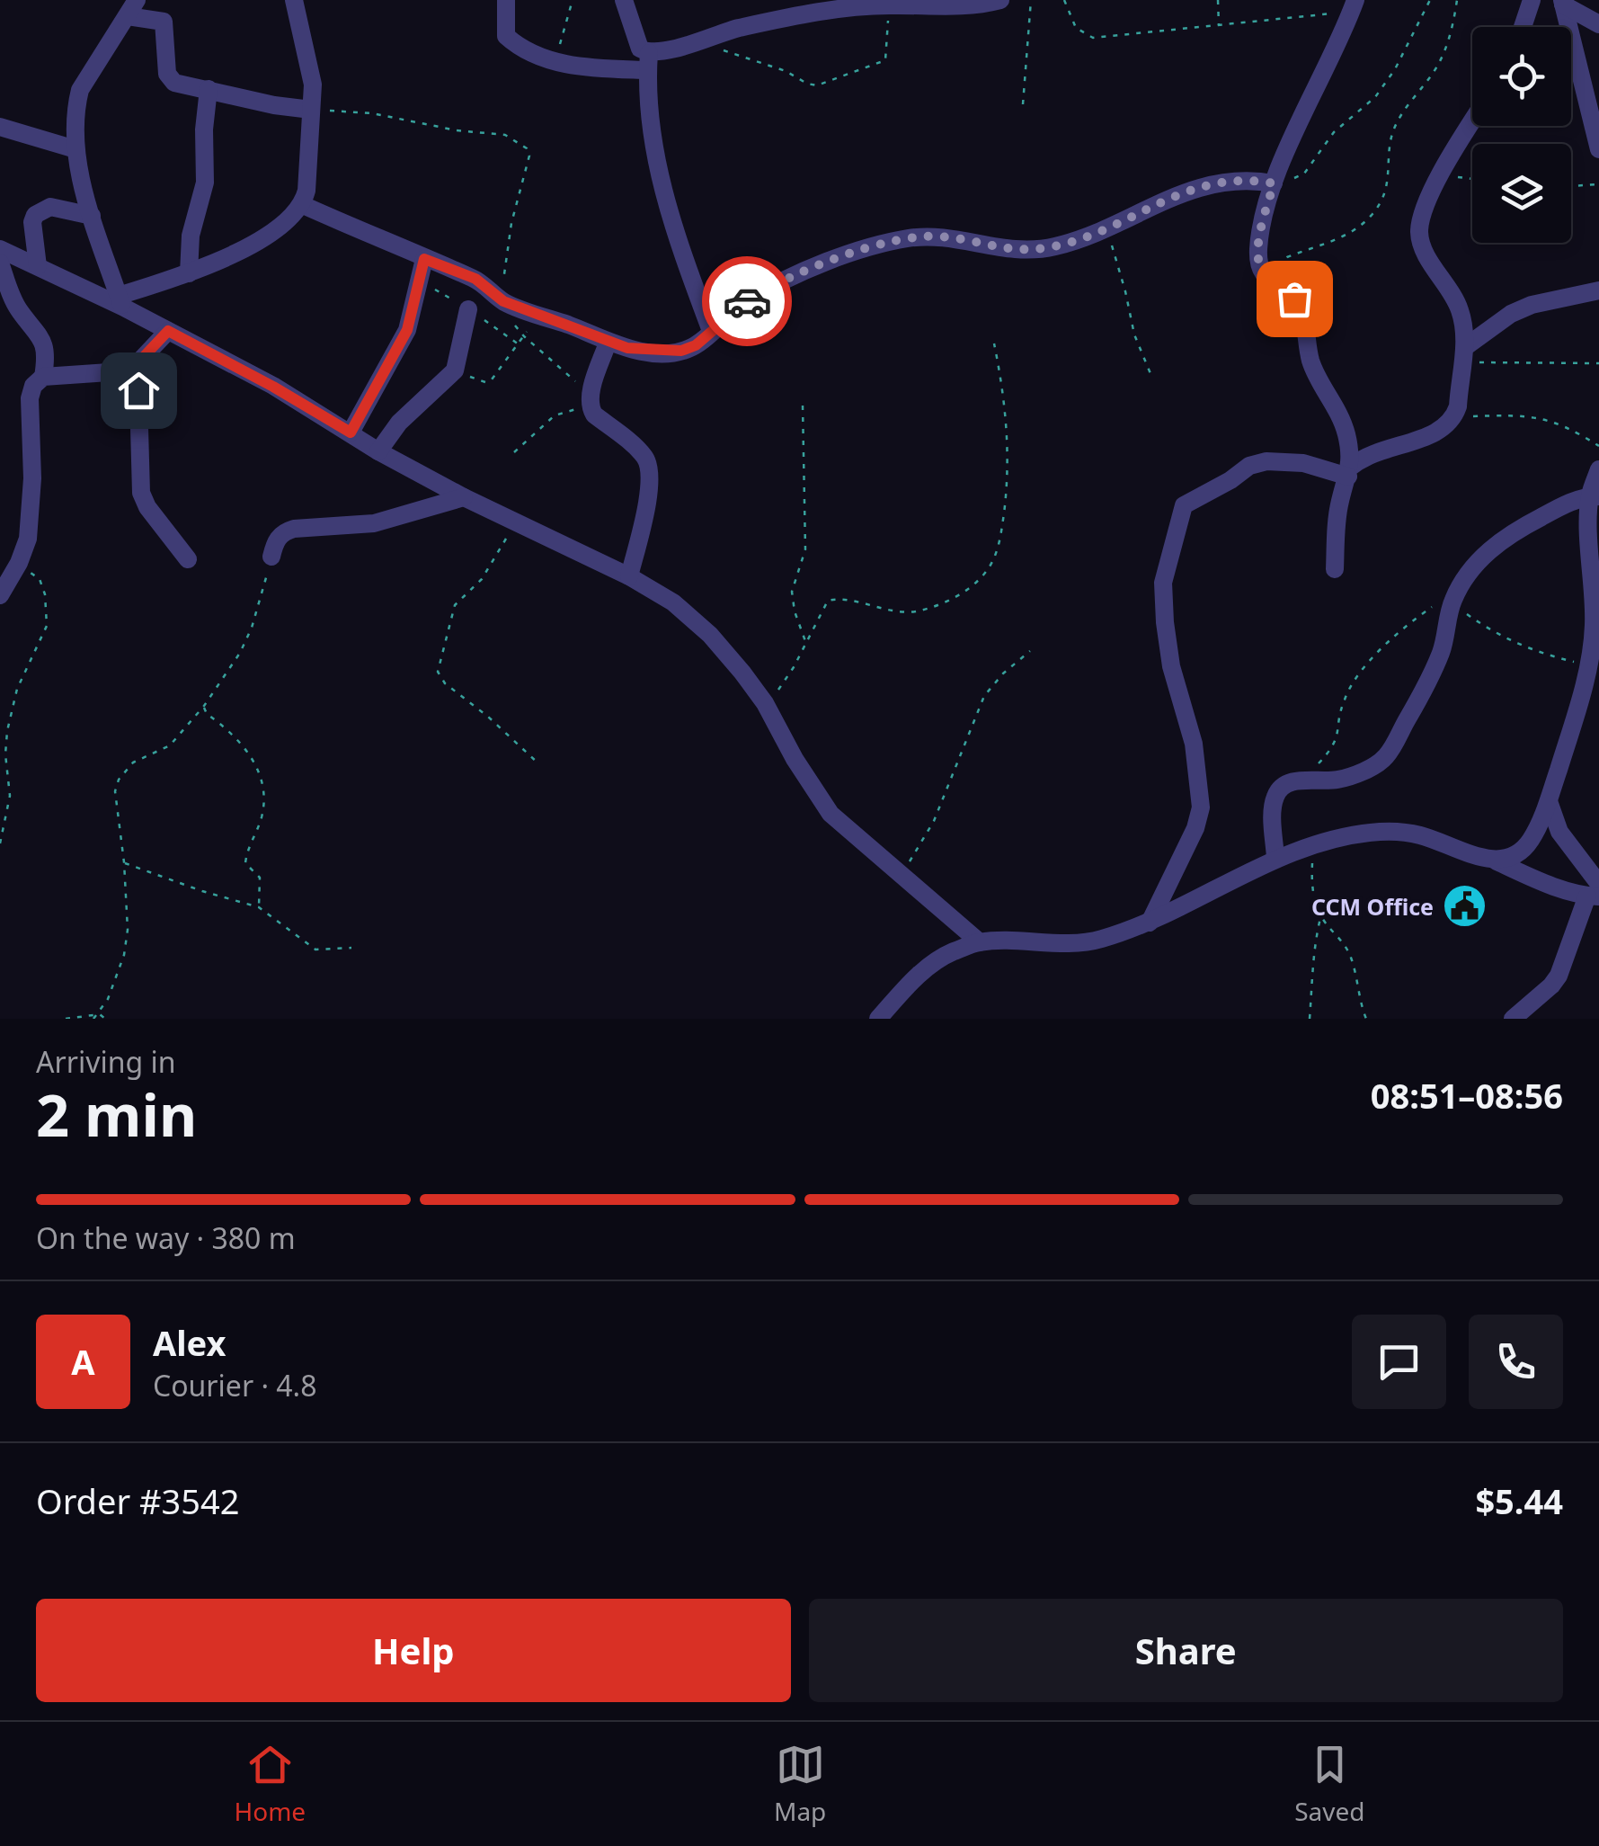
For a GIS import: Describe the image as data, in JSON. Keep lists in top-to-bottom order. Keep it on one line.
{"places":{"public building":["CCM Office"]},"page":{"heading":["2 min","Arriving in","08:51–08:56"],"panel":["Alex","Courier · 4.8","Order #3542","$5.44"],"bar":"On the way · 380 m","round":"A","buttons":["Help","Share"],"tabs":["Home","Map","Saved"]}}
